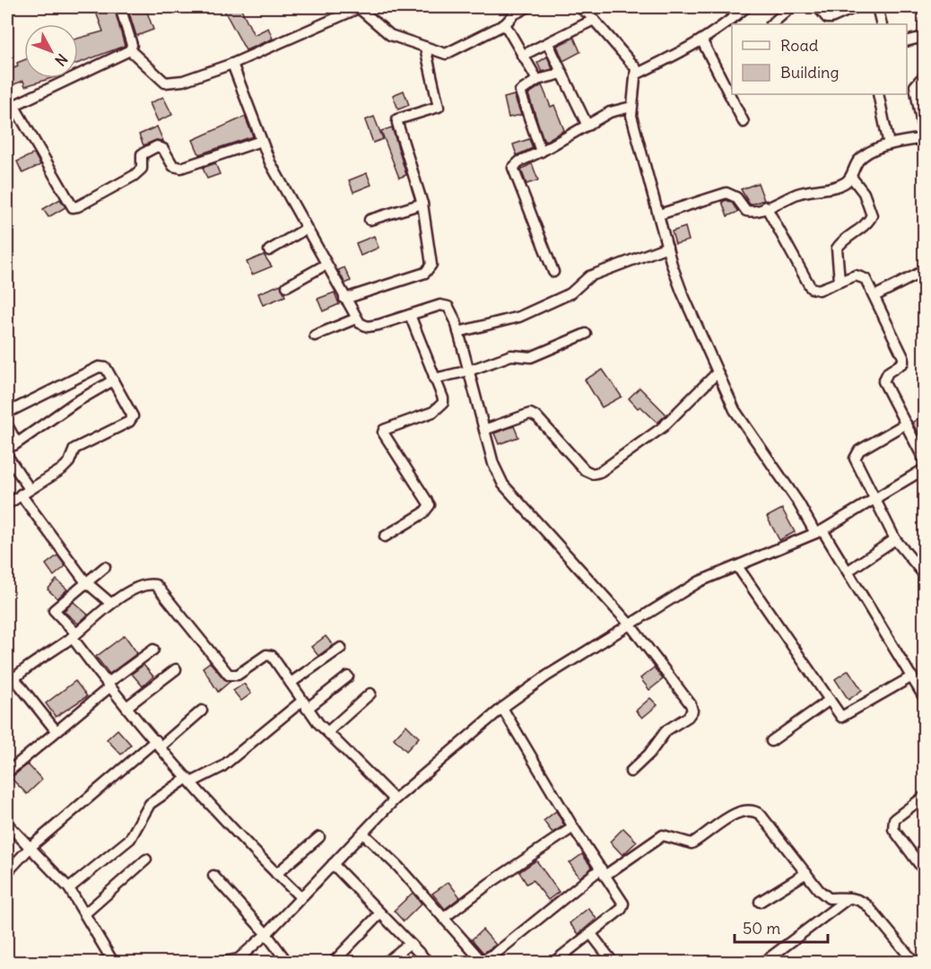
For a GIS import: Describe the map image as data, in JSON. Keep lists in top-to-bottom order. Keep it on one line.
{"legend":["Road","Building"],"scale_bar":"50 m","north":"bottom right"}
